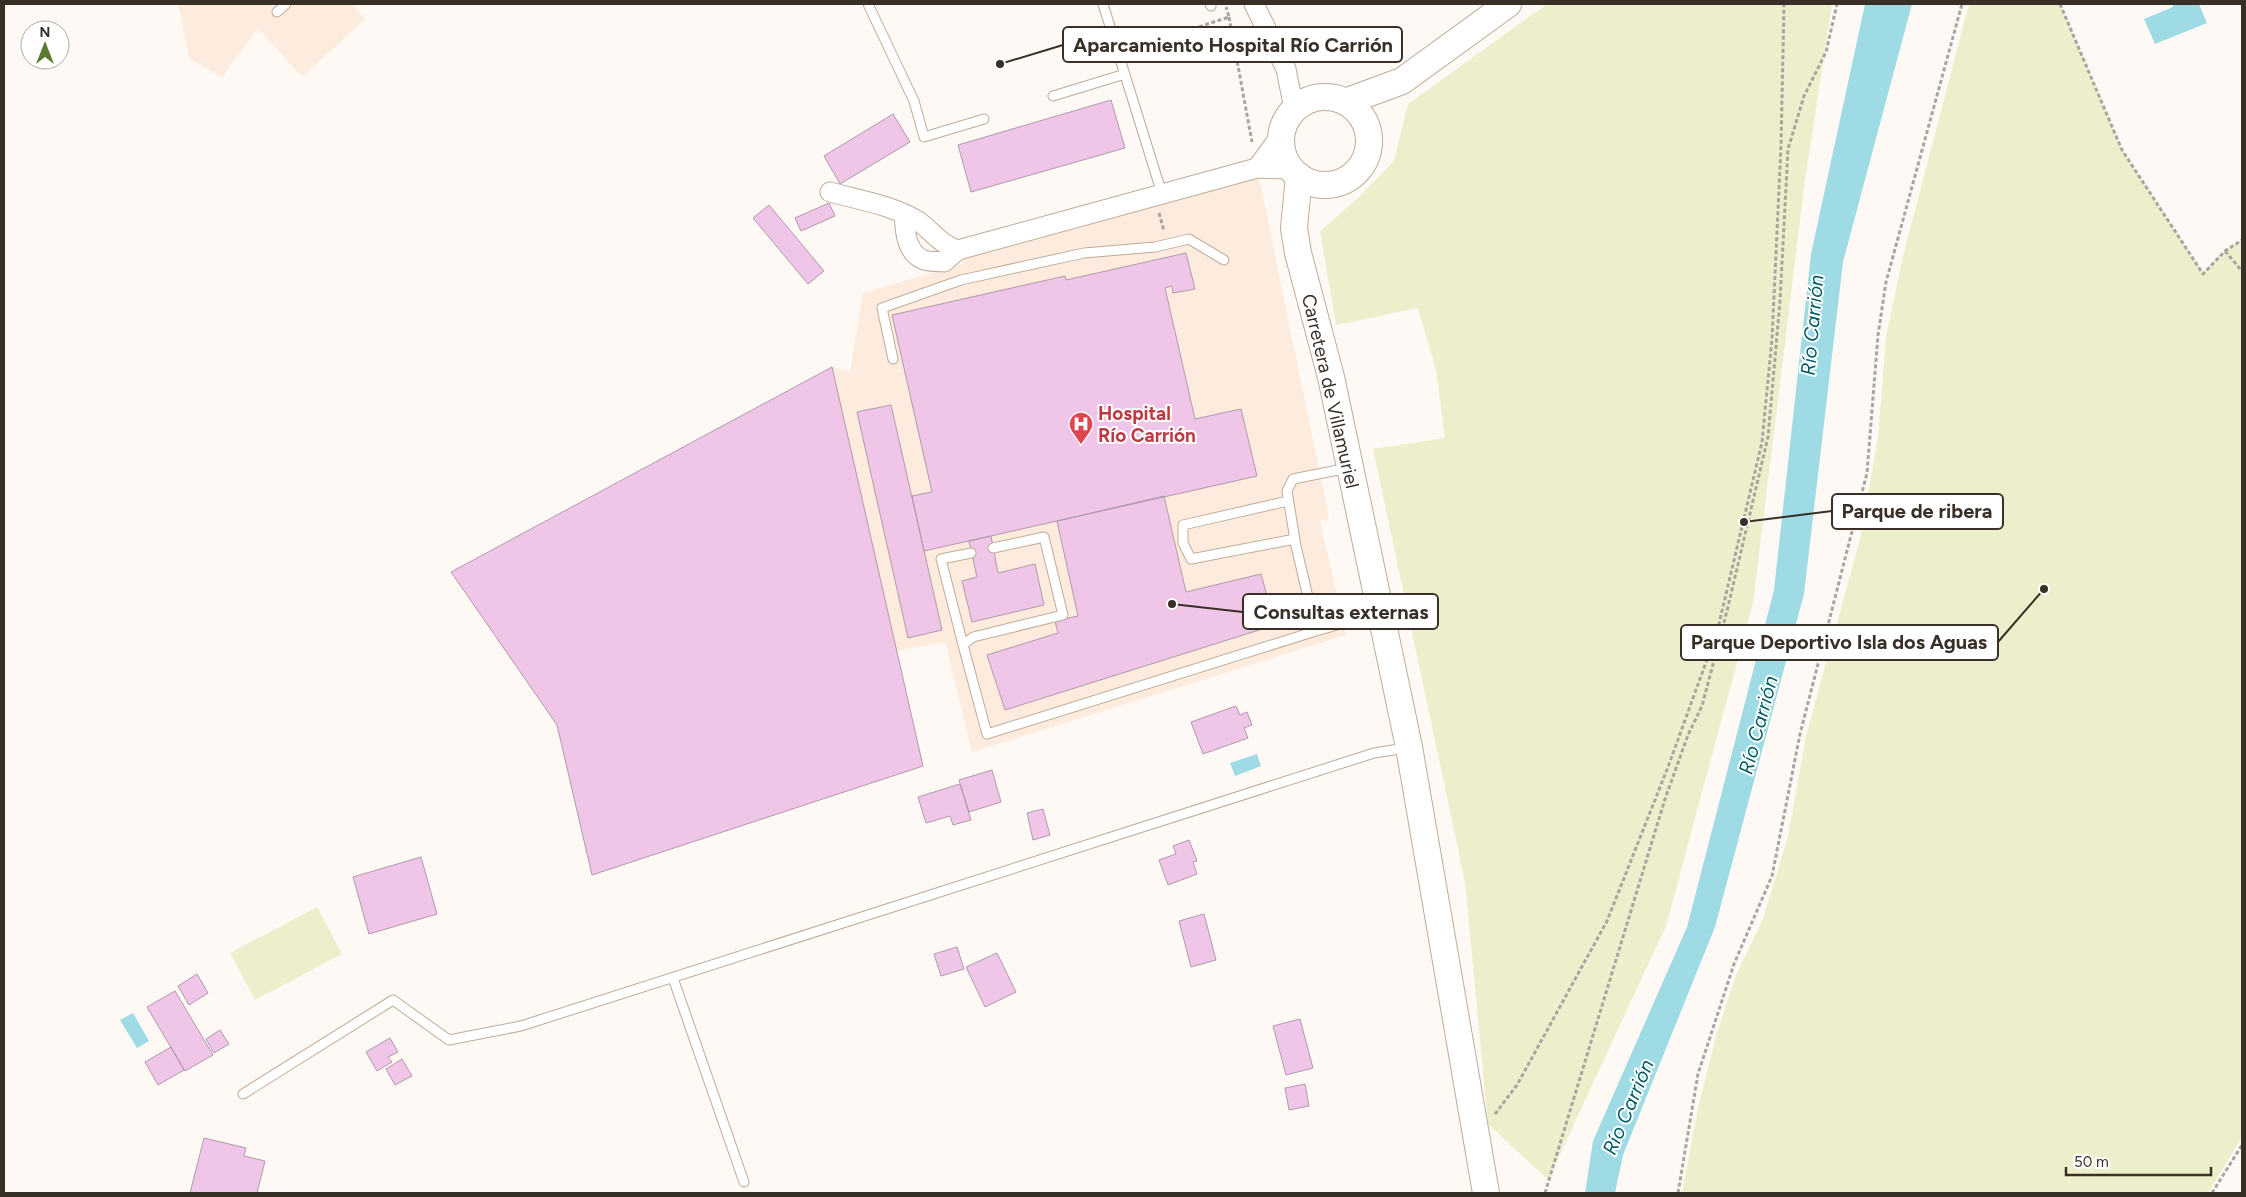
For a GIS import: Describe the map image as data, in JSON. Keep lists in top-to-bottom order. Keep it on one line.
{"streets":{"main road":["Carretera de Villamuriel"]},"water":["Río Carrión"],"places":{"other":["Aparcamiento Hospital Río Carrión","Parque de ribera","Parque Deportivo Isla dos Aguas","Consultas externas"],"hospital":["Hospital Río Carrión"]},"scale_bar":"50 m","north":"top"}
